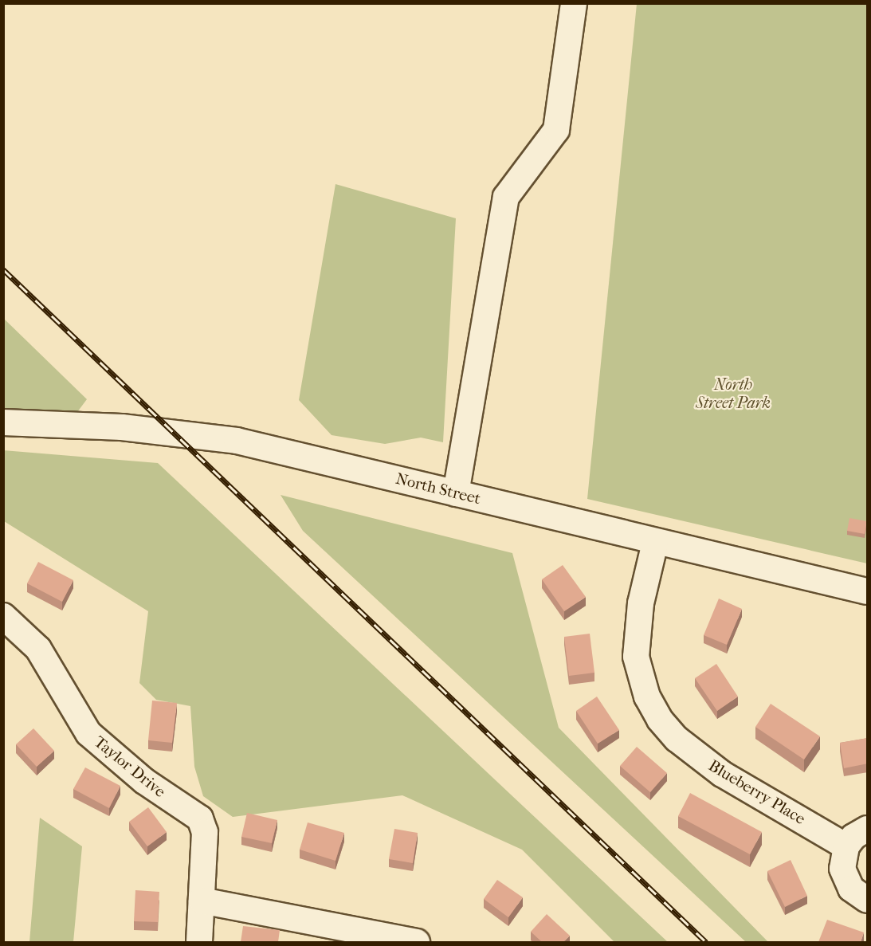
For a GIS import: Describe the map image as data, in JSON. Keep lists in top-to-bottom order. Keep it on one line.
{"streets":{"street":["North Street","Taylor Drive","Blueberry Place"]},"crossings":[["North Street","Blueberry Place"]],"parks":["North Street Park"]}
